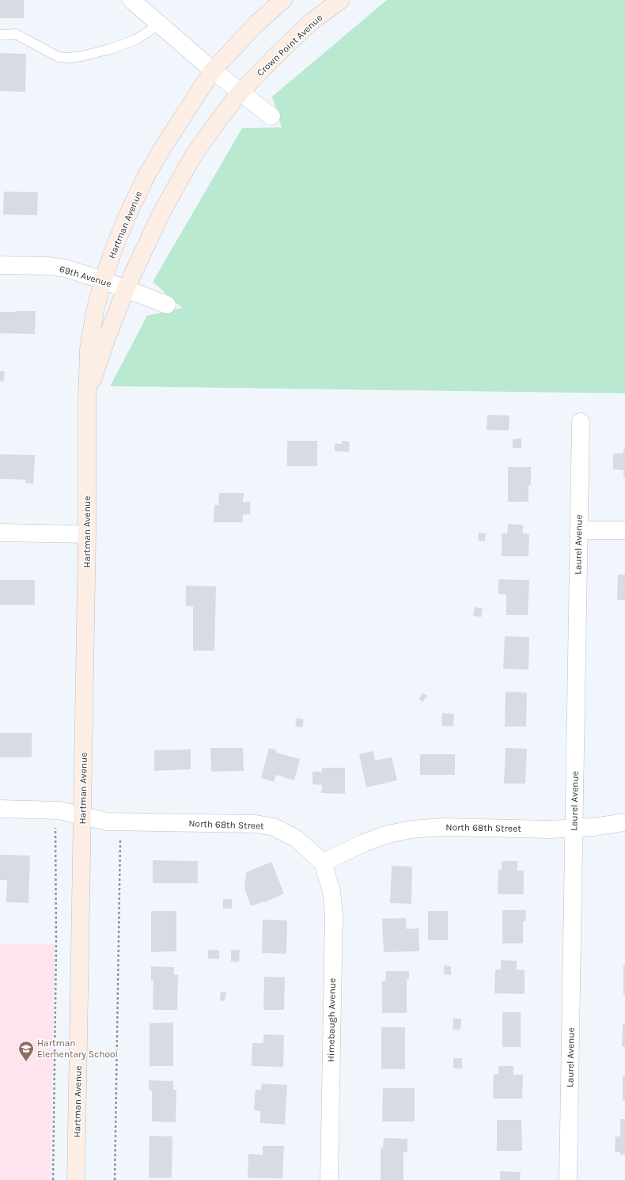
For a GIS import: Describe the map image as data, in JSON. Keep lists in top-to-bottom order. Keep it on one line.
{"streets":{"main road":["Crown Point Avenue","Hartman Avenue"],"street":["69th Avenue","Laurel Avenue","North 68th Street","Himebaugh Avenue"]},"crossings":[["Crown Point Avenue","Hartman Avenue"],["Hartman Avenue","69th Avenue"],["Hartman Avenue","North 68th Street"],["Laurel Avenue","North 68th Street"],["North 68th Street","Himebaugh Avenue"]],"places":{"school or university":["Hartman Elementary School"]}}
